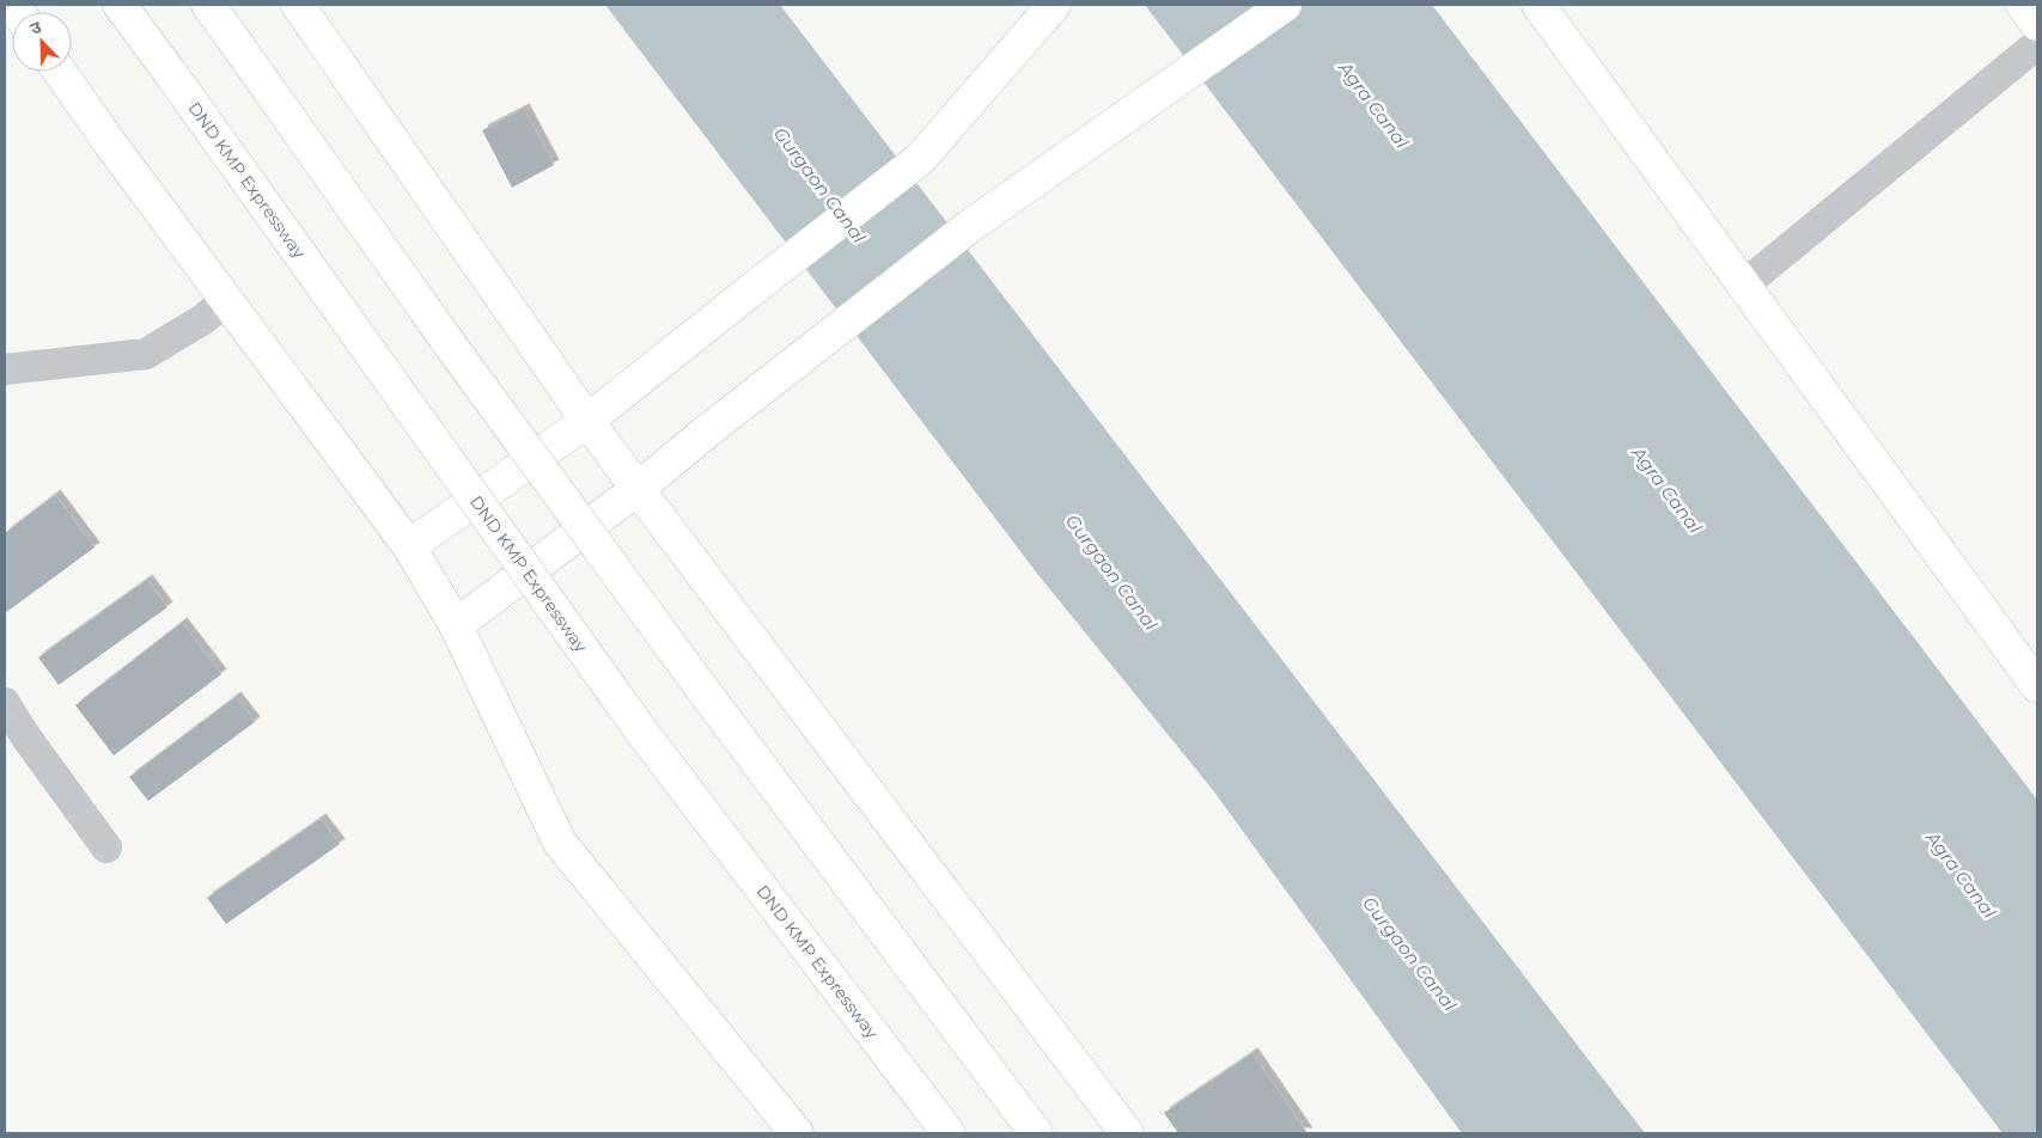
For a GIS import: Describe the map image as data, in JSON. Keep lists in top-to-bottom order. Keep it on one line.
{"streets":{"main road":["DND KMP Expressway"]},"water":["Agra Canal","Gurgaon Canal"],"north":"top left"}
